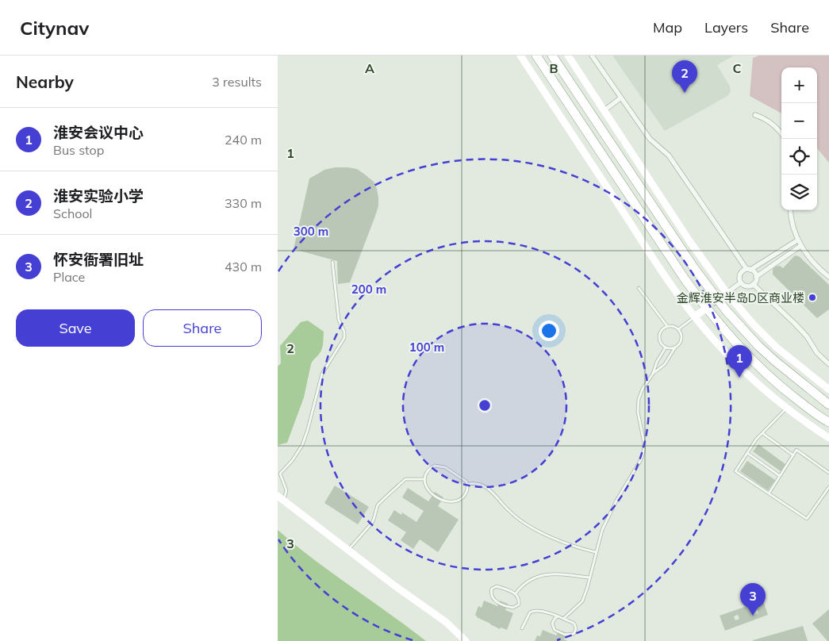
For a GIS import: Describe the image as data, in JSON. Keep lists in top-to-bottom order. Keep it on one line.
{"places":["金辉淮安半岛D区商业楼"],"page":{"header":"Citynav","nav":["Map","Layers","Share"],"heading":["Nearby","3 results"],"pins":["2","1","3"],"map_buttons":["+","−"],"list":[{"mark":"1","name":"淮安会议中心","note":"Bus stop","value":"240 m"},{"mark":"2","name":"淮安实验小学","note":"School","value":"330 m"},{"mark":"3","name":"怀安衙署旧址","note":"Place","value":"430 m"}],"buttons":["Save","Share"]},"grid":{"columns":["A","B","C"],"rows":["1","2","3"]},"rings":["300 m","200 m","100 m"]}
